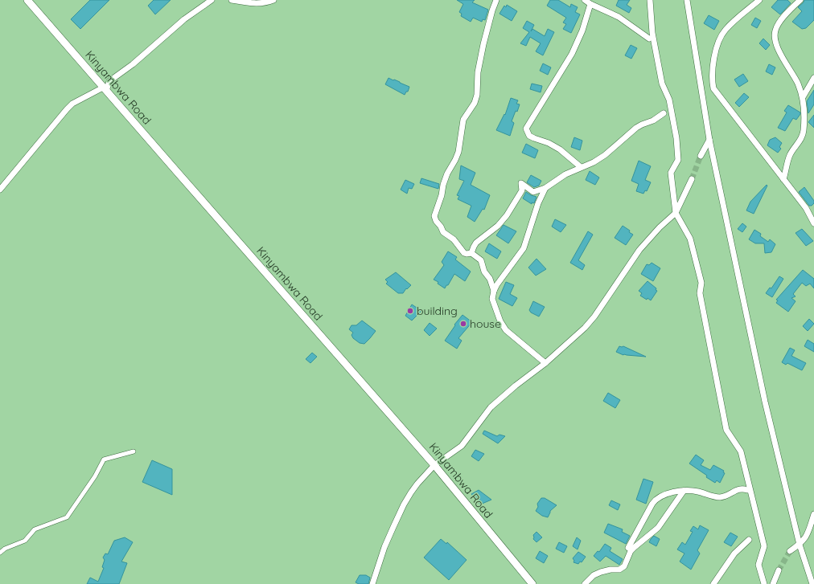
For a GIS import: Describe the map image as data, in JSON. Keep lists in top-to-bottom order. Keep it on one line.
{"streets":{"street":["Kinyambwa Road"]},"places":["building","house"]}
